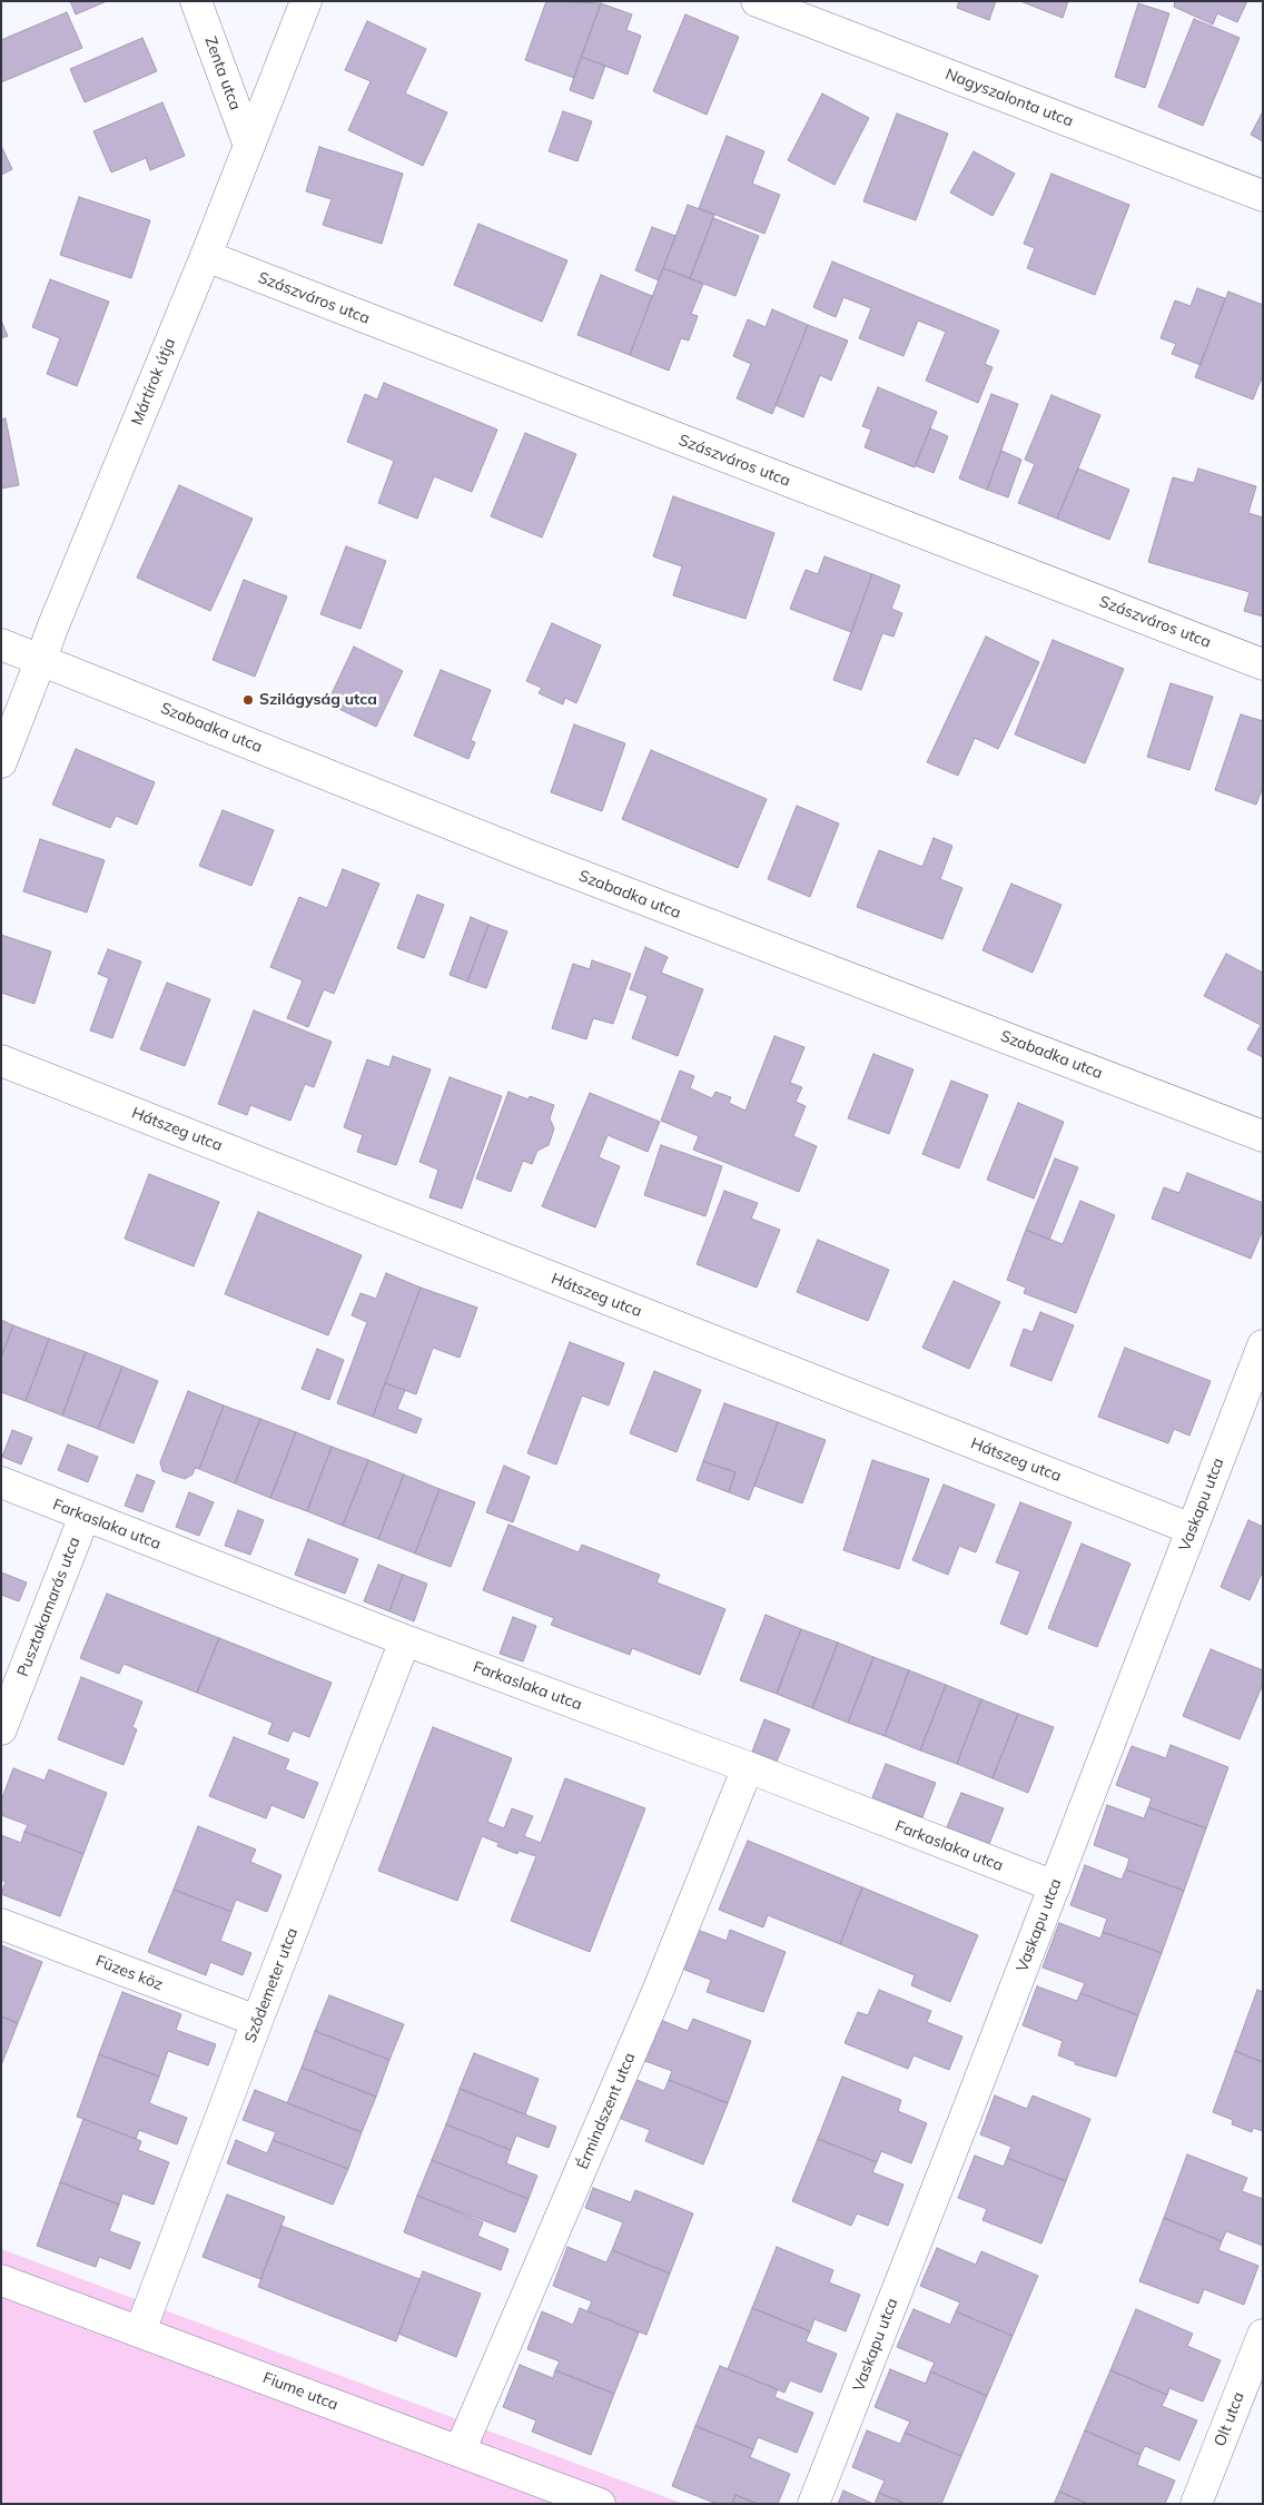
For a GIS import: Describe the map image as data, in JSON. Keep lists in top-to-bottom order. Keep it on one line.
{"streets":{"street":["Zenta utca","Nagyszalonta utca","Szászváros utca","Mártírok útja","Szabadka utca","Hátszeg utca","Vaskapu utca","Farkaslaka utca","Pusztakamarás utca","Füzes köz","Sződemeter utca","Érmindszent utca","Fiume utca","Olt utca"]},"crossings":[["Zenta utca","Mártírok útja"],["Szászváros utca","Mártírok útja"],["Mártírok útja","Szabadka utca"],["Hátszeg utca","Vaskapu utca"],["Vaskapu utca","Farkaslaka utca"],["Farkaslaka utca","Pusztakamarás utca"],["Farkaslaka utca","Sződemeter utca"],["Farkaslaka utca","Érmindszent utca"],["Füzes köz","Sződemeter utca"],["Sződemeter utca","Fiume utca"],["Érmindszent utca","Fiume utca"]],"places":["Szilágyság utca"]}
